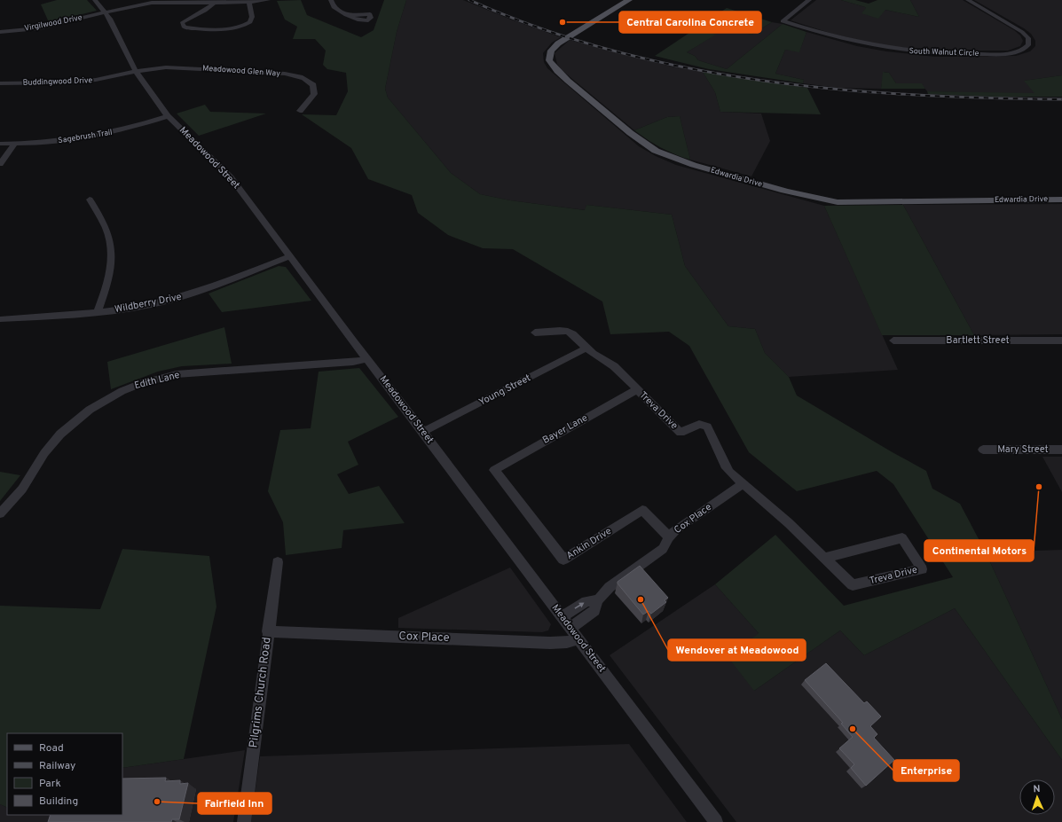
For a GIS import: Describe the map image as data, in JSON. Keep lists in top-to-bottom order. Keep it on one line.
{"streets":{"main road":["Edwardia Drive"],"street":["Virgilwood Drive","South Walnut Circle","Meadowood Glen Way","Buddingwood Drive","Sagebrush Trail","Meadowood Street","Wildberry Drive","Bartlett Street","Edith Lane","Young Street","Treva Drive","Bayer Lane","Mary Street","Cox Place","Ankin Drive","Pilgrims Church Road"]},"crossings":[["Virgilwood Drive","Meadowood Street"],["Meadowood Glen Way","Buddingwood Drive"],["Meadowood Glen Way","Meadowood Street"],["Buddingwood Drive","Meadowood Street"],["Sagebrush Trail","Meadowood Street"],["Meadowood Street","Wildberry Drive"],["Meadowood Street","Edith Lane"],["Meadowood Street","Young Street"],["Meadowood Street","Cox Place"],["Young Street","Treva Drive"],["Treva Drive","Bayer Lane"],["Treva Drive","Cox Place"],["Bayer Lane","Ankin Drive"],["Cox Place","Ankin Drive"],["Cox Place","Pilgrims Church Road"]],"places":["Central Carolina Concrete","Continental Motors","Wendover at Meadowood","Enterprise","Fairfield Inn"],"legend":["Road","Railway","Park","Building"],"north":"top"}
